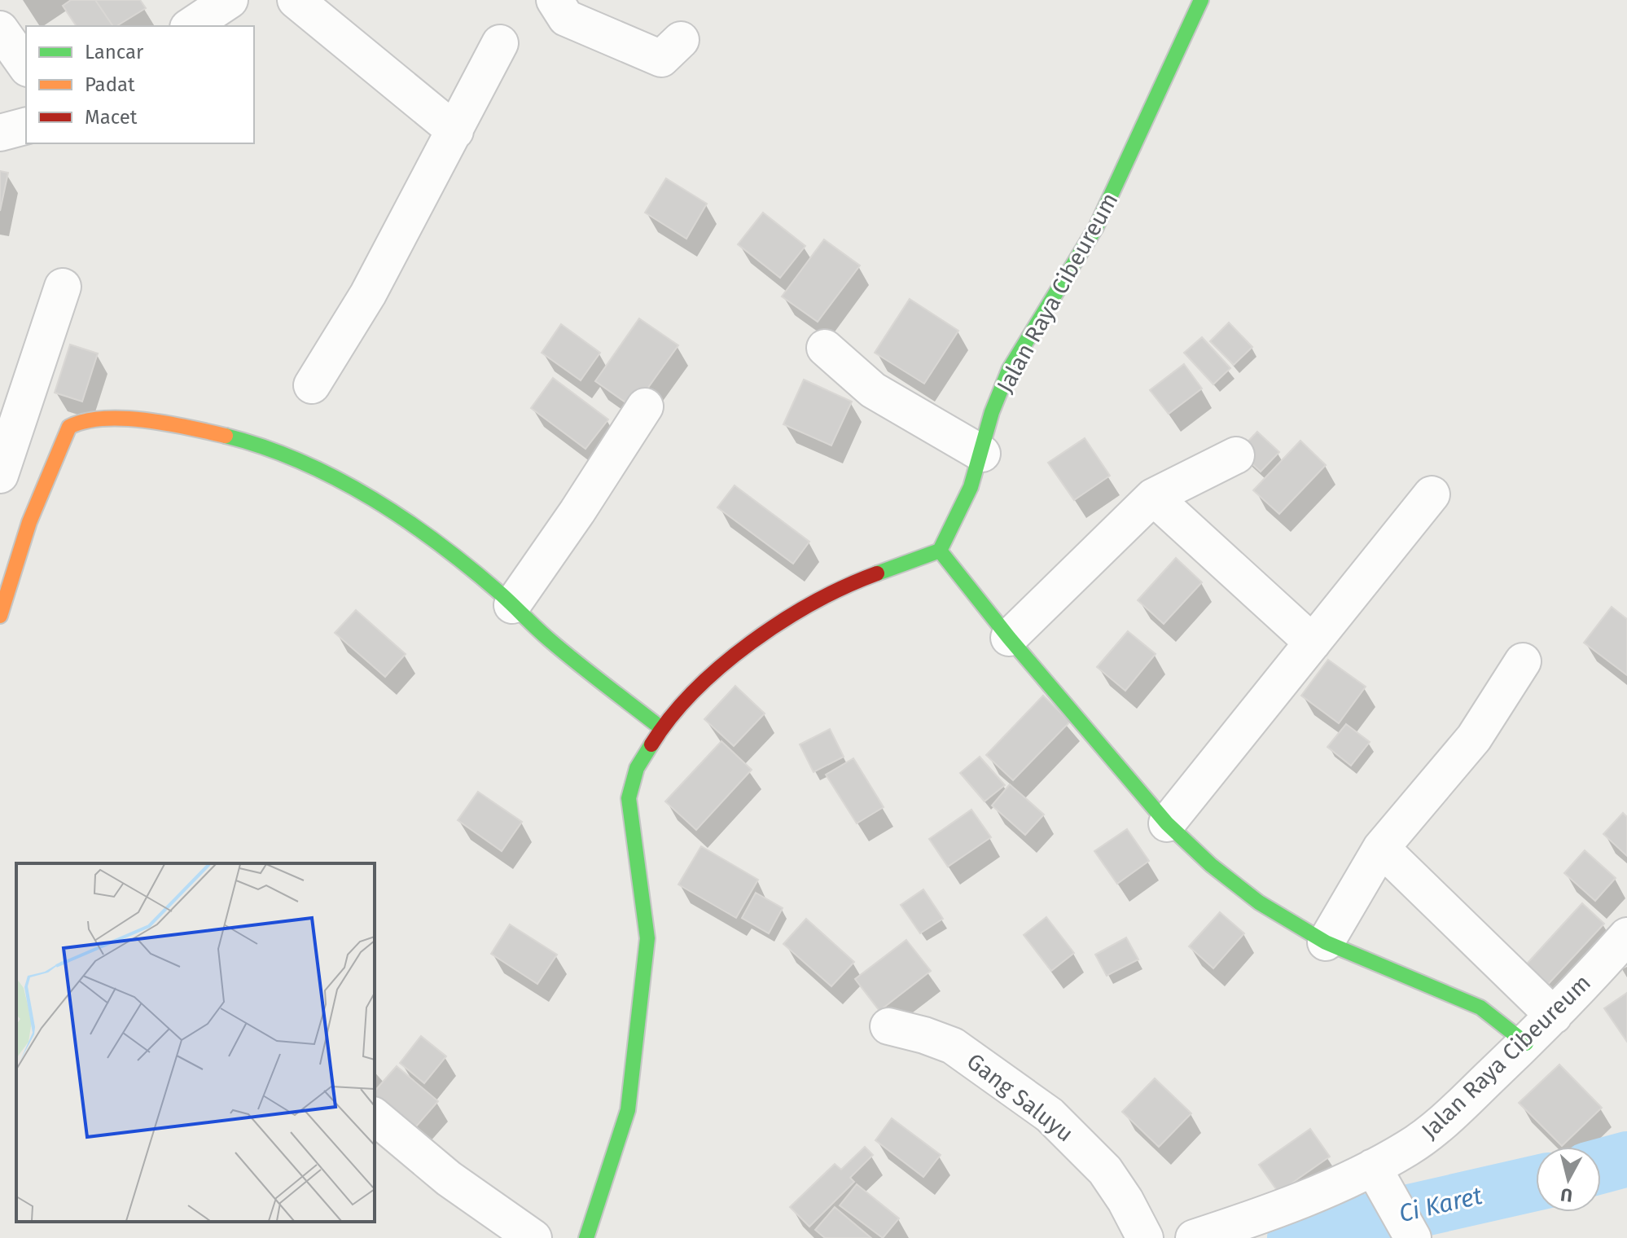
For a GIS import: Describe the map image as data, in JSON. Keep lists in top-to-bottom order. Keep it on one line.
{"streets":{"street":["Jalan Raya Cibeureum","Gang Saluyu"]},"water":["Ci Karet"],"legend":["Lancar","Padat","Macet"],"north":"bottom"}
